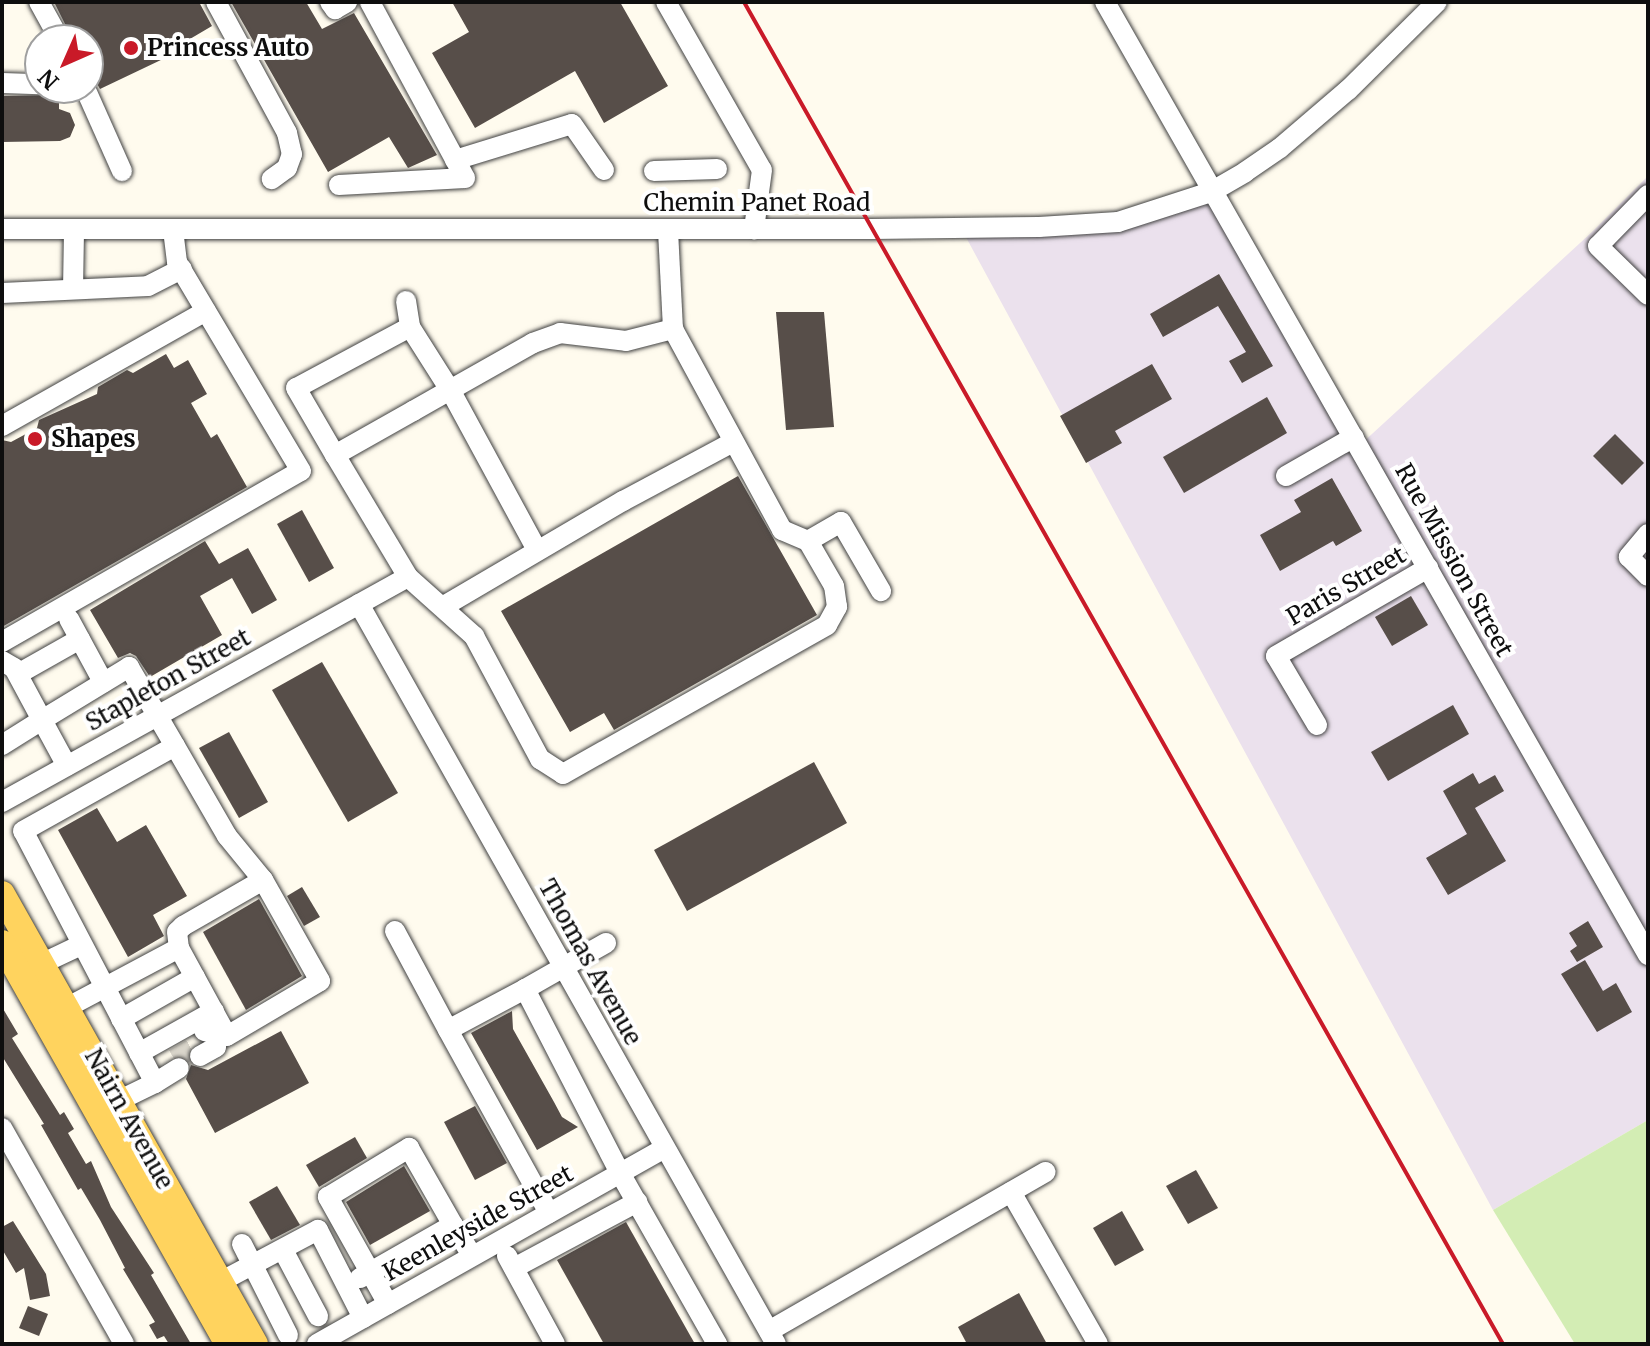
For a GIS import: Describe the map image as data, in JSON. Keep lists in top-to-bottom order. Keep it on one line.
{"streets":{"main road":["Nairn Avenue"],"street":["Chemin Panet Road","Rue Mission Street","Paris Street","Stapleton Street","Thomas Avenue","Keenleyside Street"]},"crossings":[["Chemin Panet Road","Rue Mission Street"],["Rue Mission Street","Paris Street"],["Stapleton Street","Thomas Avenue"],["Thomas Avenue","Keenleyside Street"]],"places":["Princess Auto","Shapes"],"north":"bottom left"}
